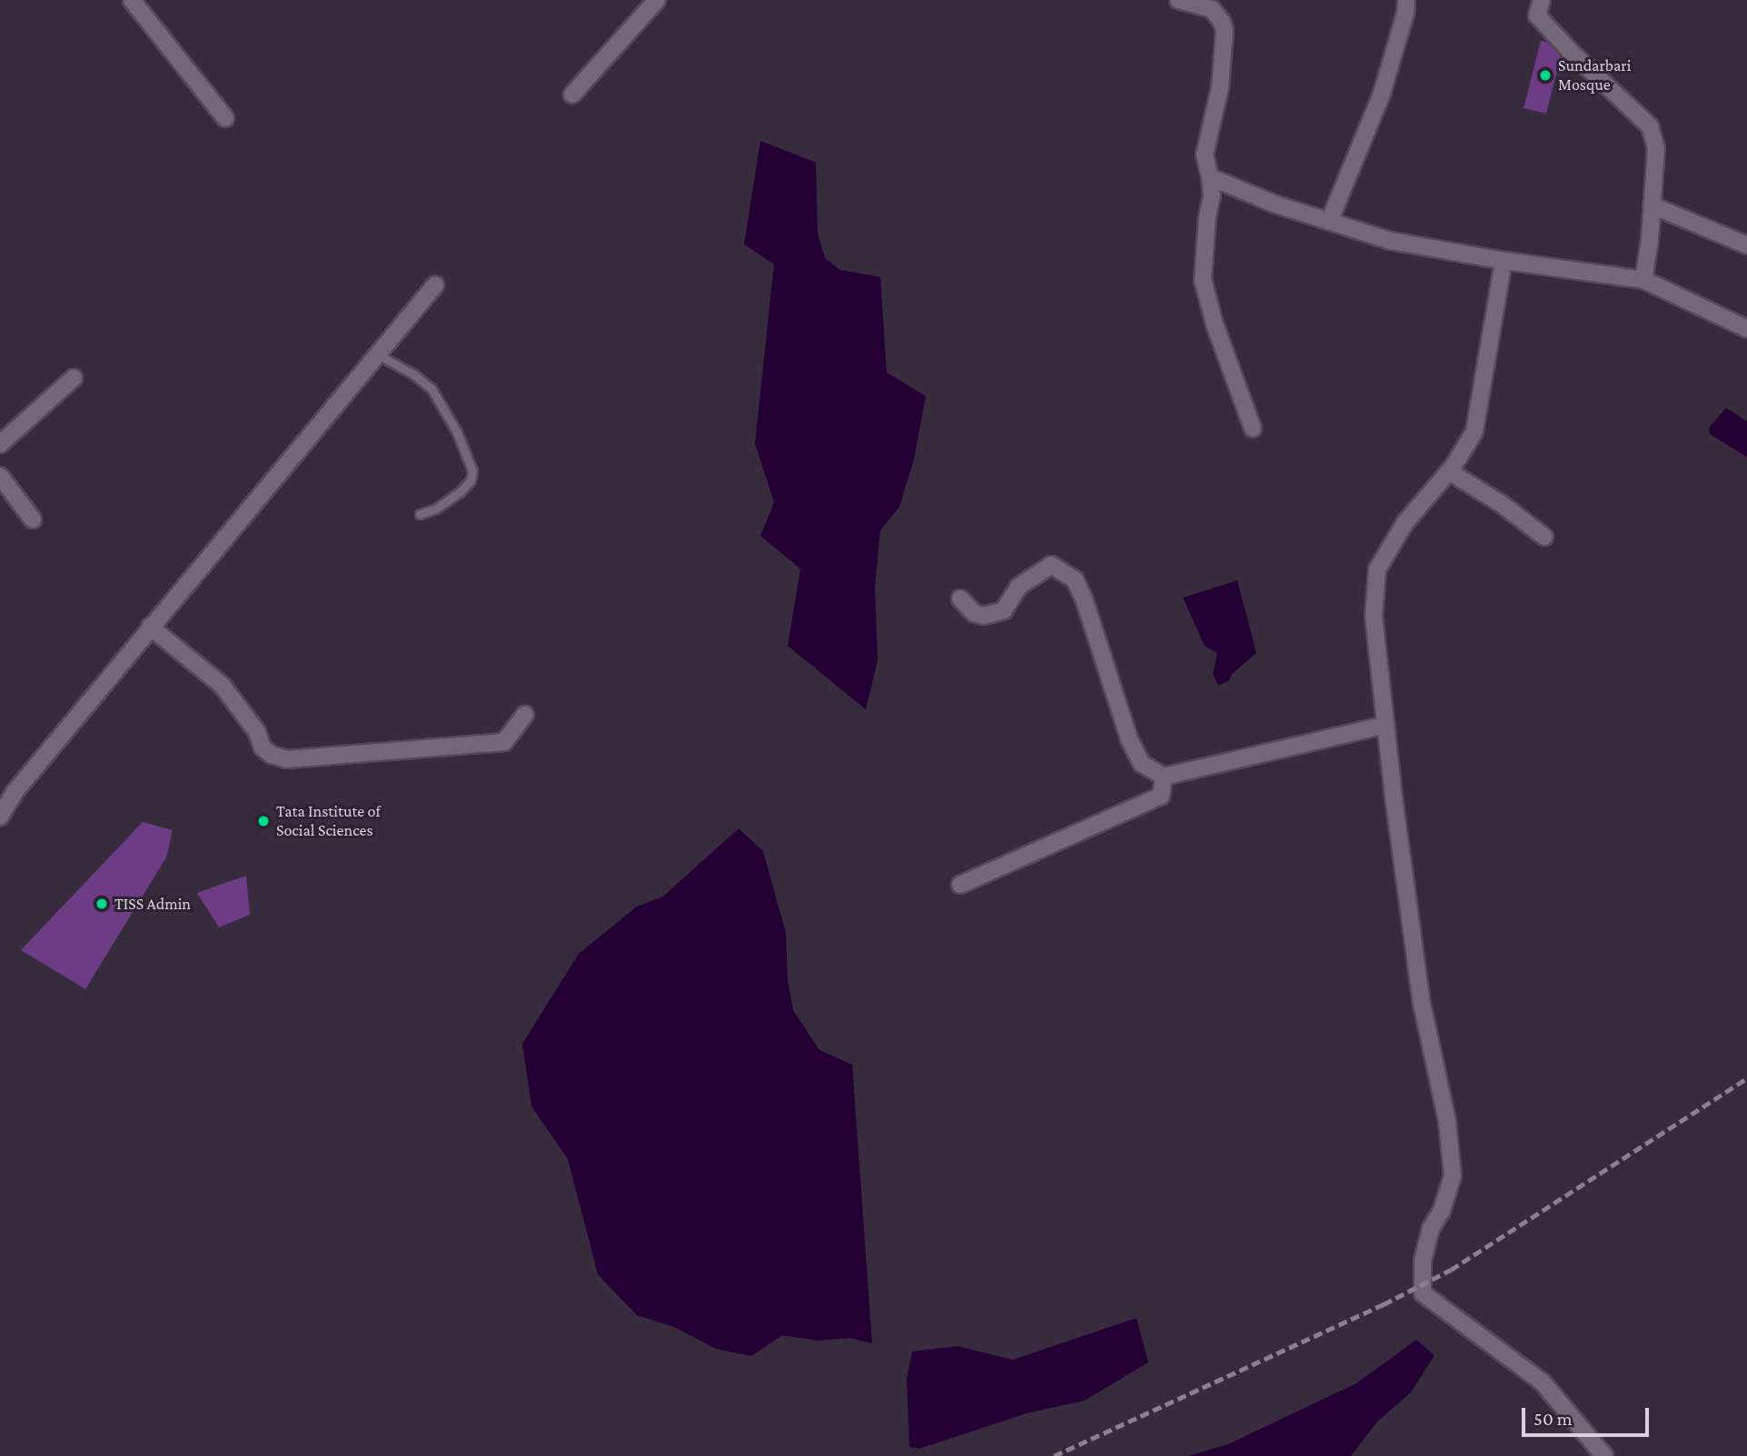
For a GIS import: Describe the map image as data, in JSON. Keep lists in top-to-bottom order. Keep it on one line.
{"places":["Sundarbari Mosque","Tata Institute of Social Sciences","TISS Admin"],"scale_bar":"50 m"}
